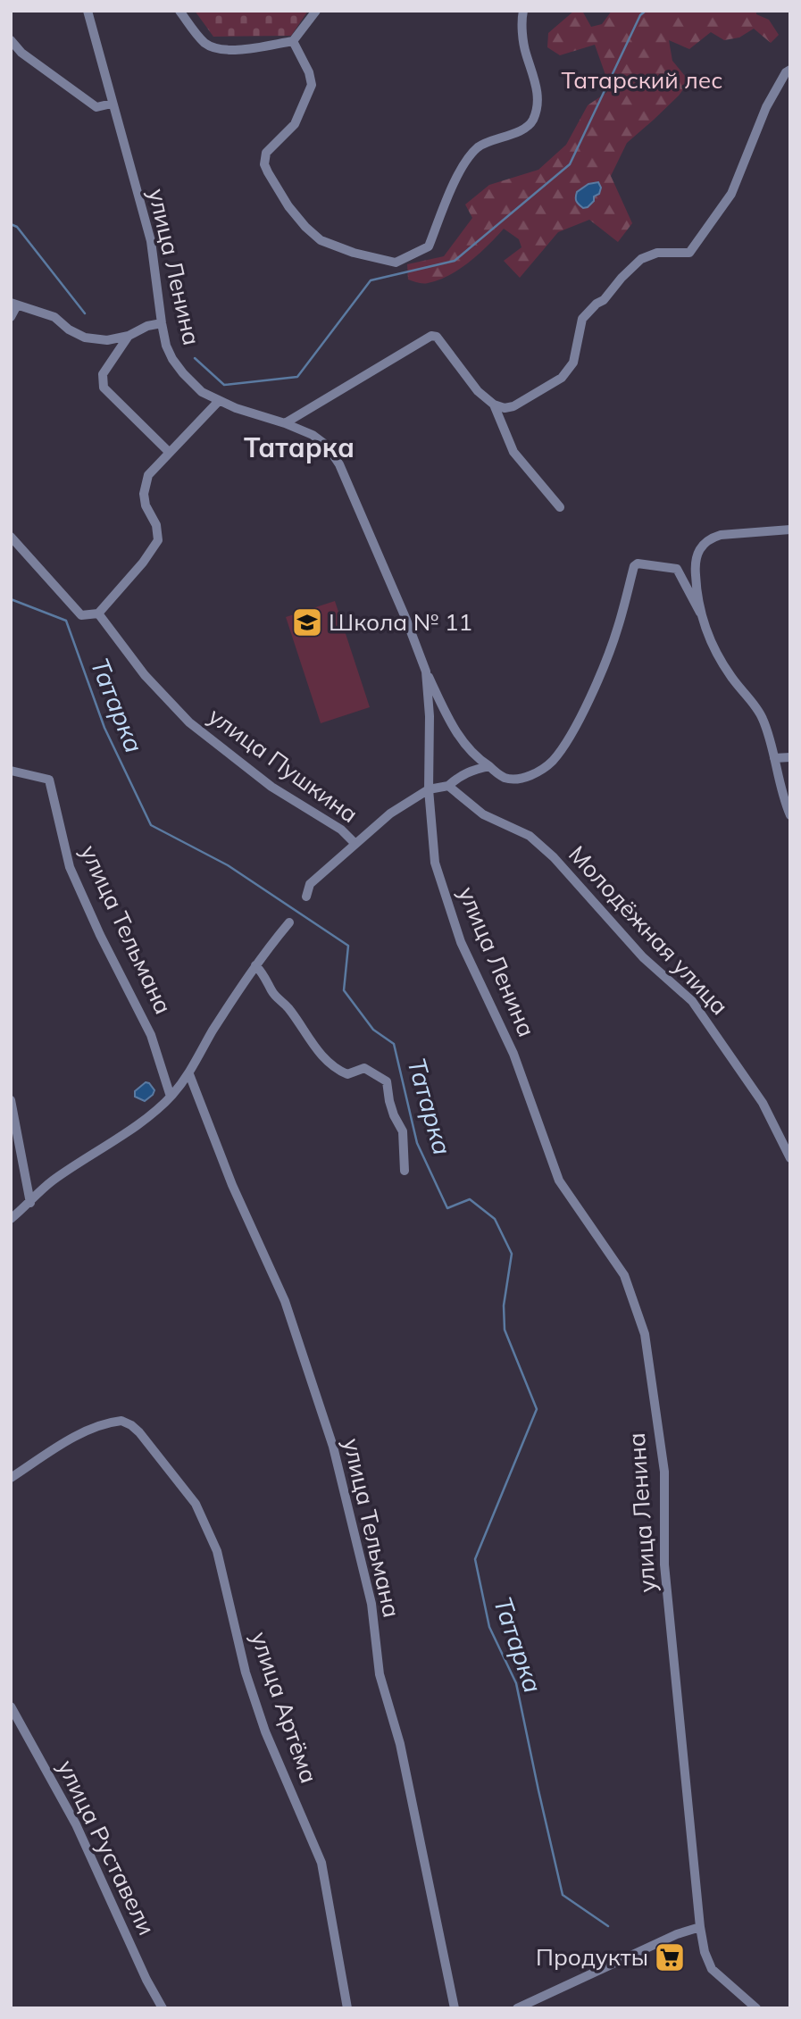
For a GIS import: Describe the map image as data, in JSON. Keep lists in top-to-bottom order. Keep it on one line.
{"streets":{"street":["улица Ленина","улица Пушкина","улица Тельмана","Молодёжная улица","улица Артёма","улица Руставели"]},"districts":["Татарка"],"water":["Татарка"],"parks":["Татарский лес"],"places":{"school or university":["Школа № 11"],"supermarket":["Продукты"]}}
